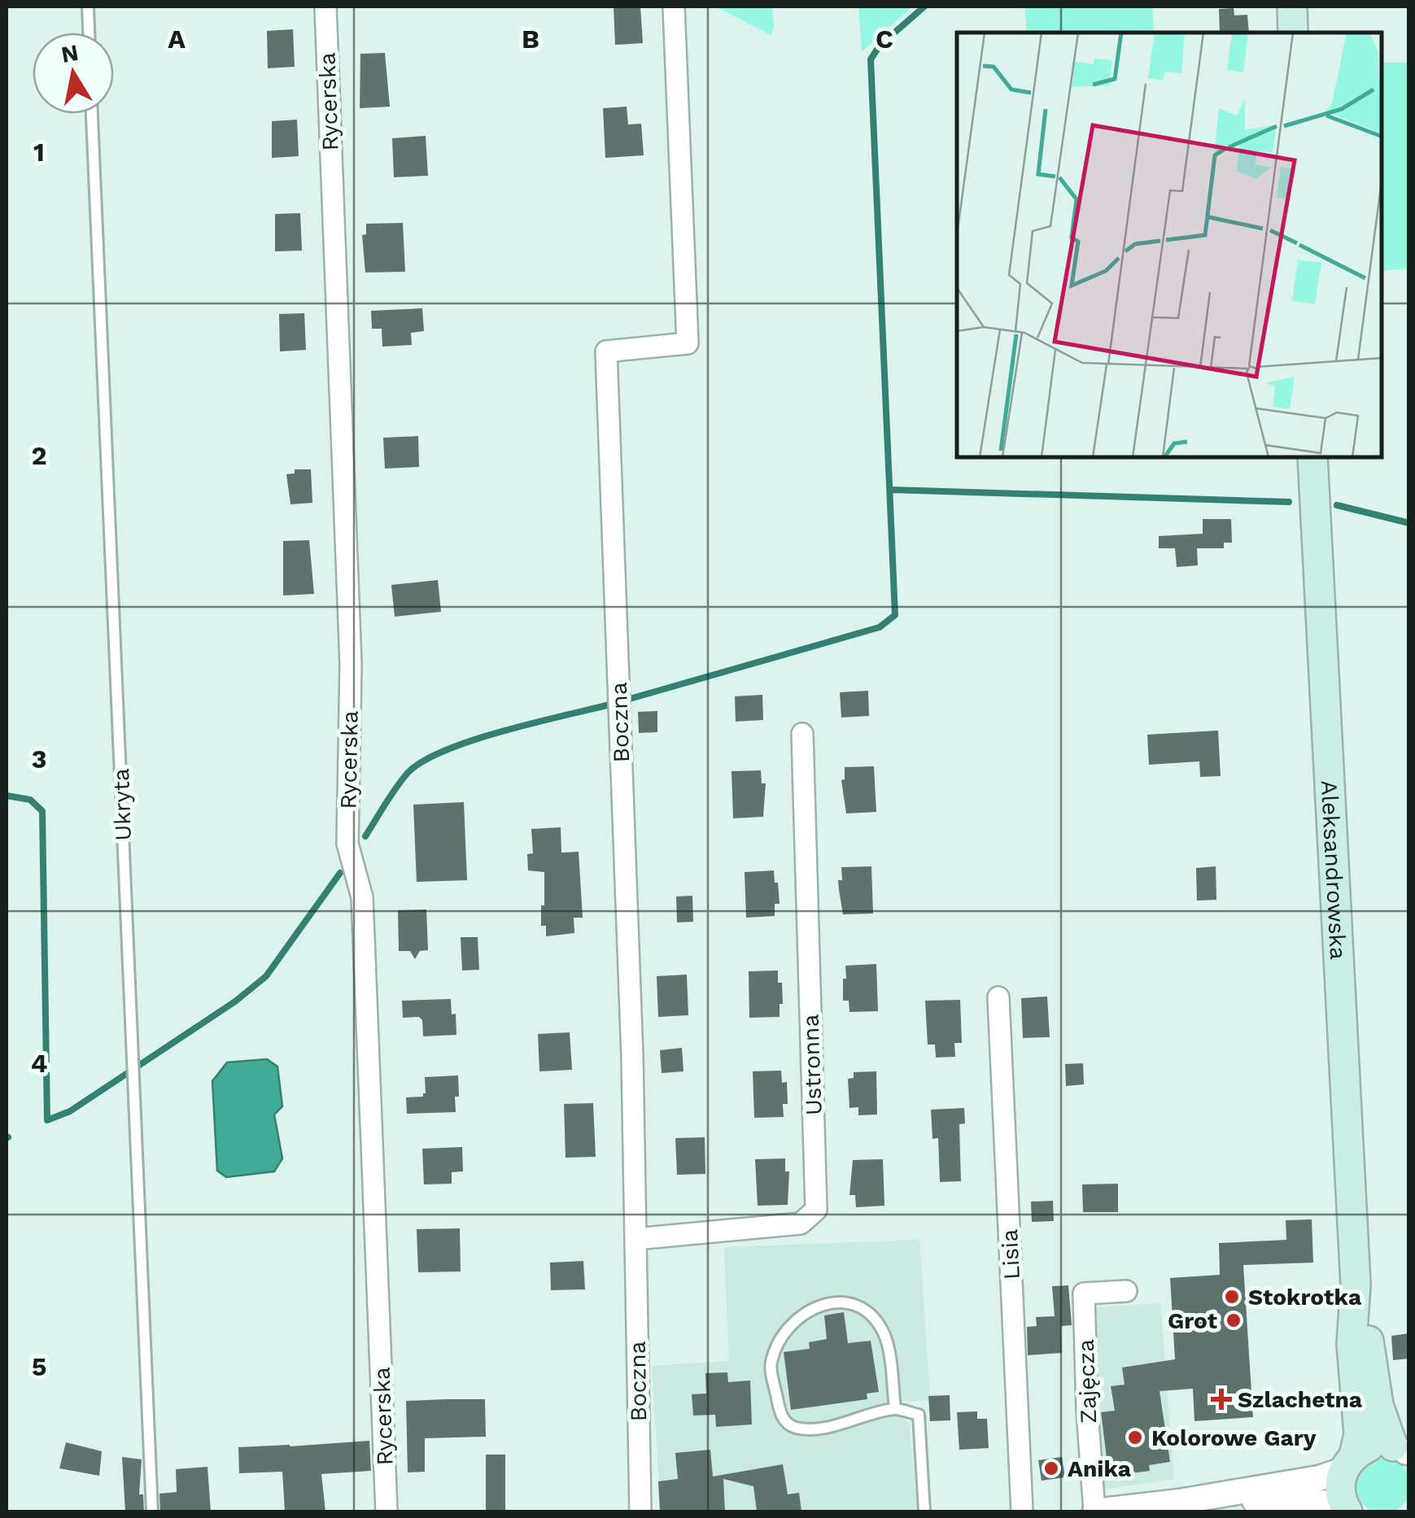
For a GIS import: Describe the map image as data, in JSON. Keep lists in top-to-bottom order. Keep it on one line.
{"streets":{"main road":["Aleksandrowska"],"street":["Rycerska","Boczna","Ustronna","Lisia","Zajęcza"],"lane":["Ukryta"]},"crossings":[["Boczna","Ustronna"]],"places":{"other":["Stokrotka","Grot","Kolorowe Gary","Anika"],"health":["Szlachetna"]},"north":"top","grid":{"columns":["A","B","C"],"rows":["1","2","3","4","5"]}}
